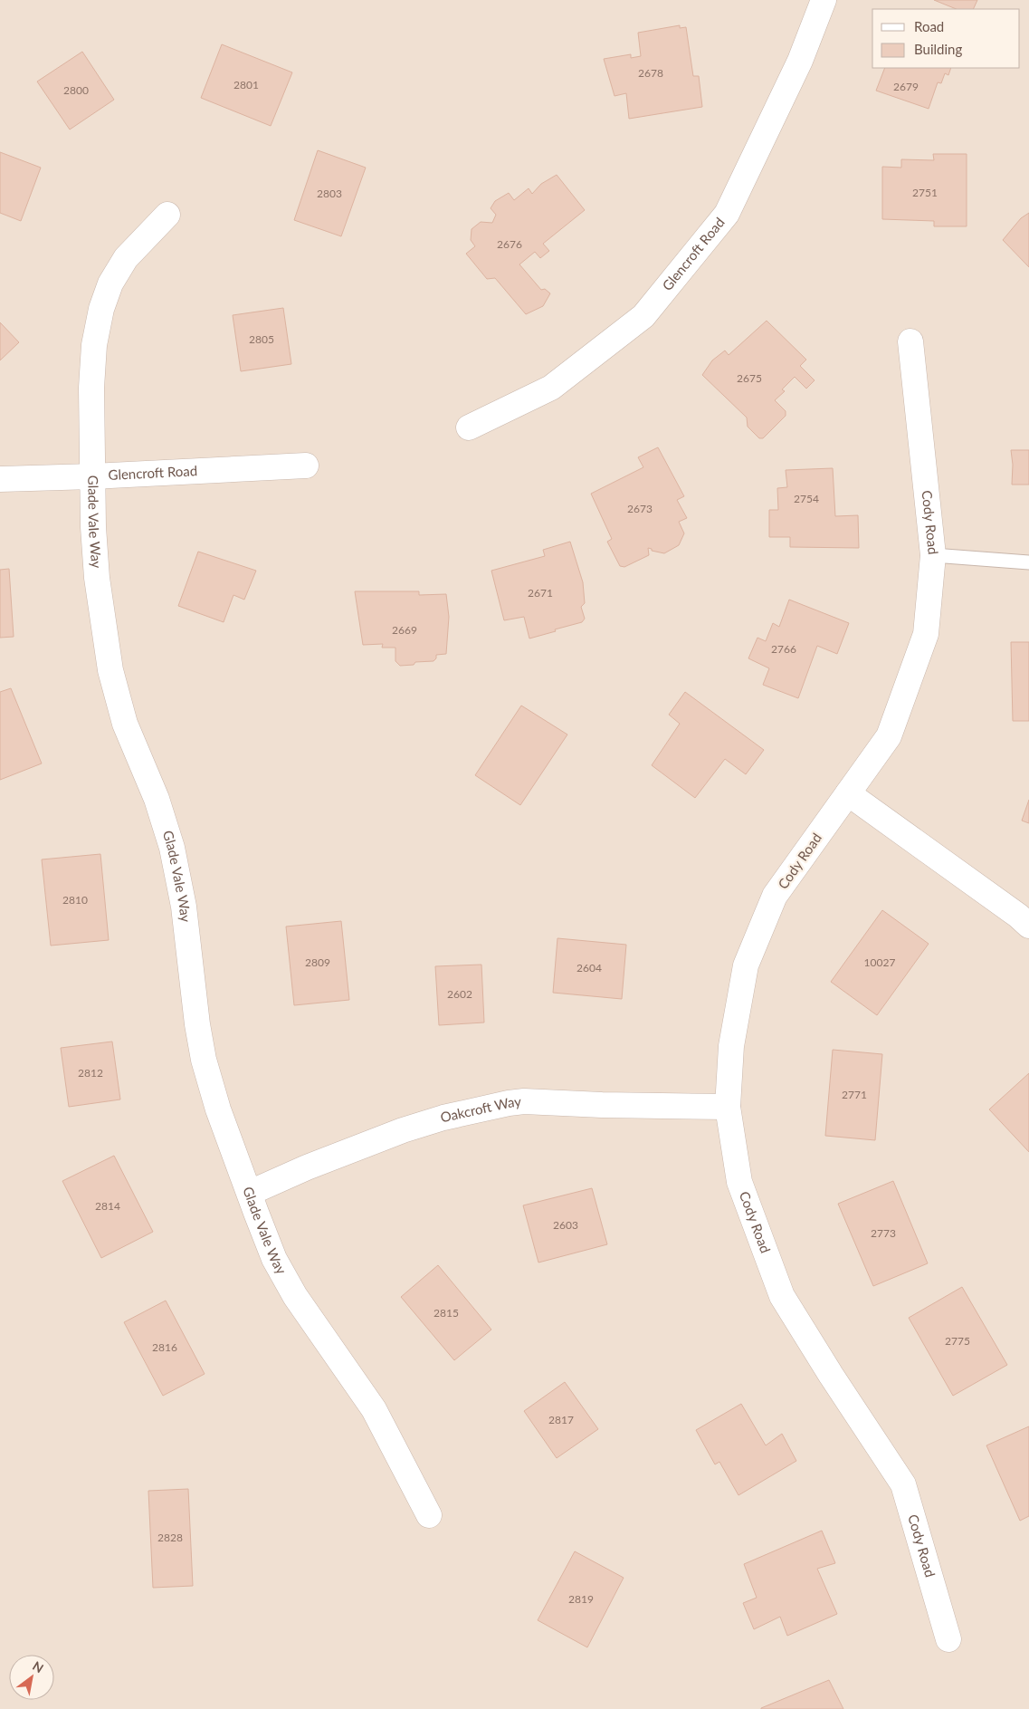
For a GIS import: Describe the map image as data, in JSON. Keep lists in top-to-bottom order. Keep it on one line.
{"streets":{"street":["Glencroft Road","Glade Vale Way","Cody Road","Oakcroft Way"]},"crossings":[["Glencroft Road","Glade Vale Way"],["Glade Vale Way","Oakcroft Way"],["Cody Road","Oakcroft Way"]],"house_numbers":["2678","2801","2679","2800","2751","2803","2676","2805","2675","2754","2673","2671","2669","2766","2810","2809","10027","2604","2602","2812","2771","2814","2603","2773","2815","2775","2816","2817","2828","2819"],"legend":["Road","Building"],"north":"top right"}
